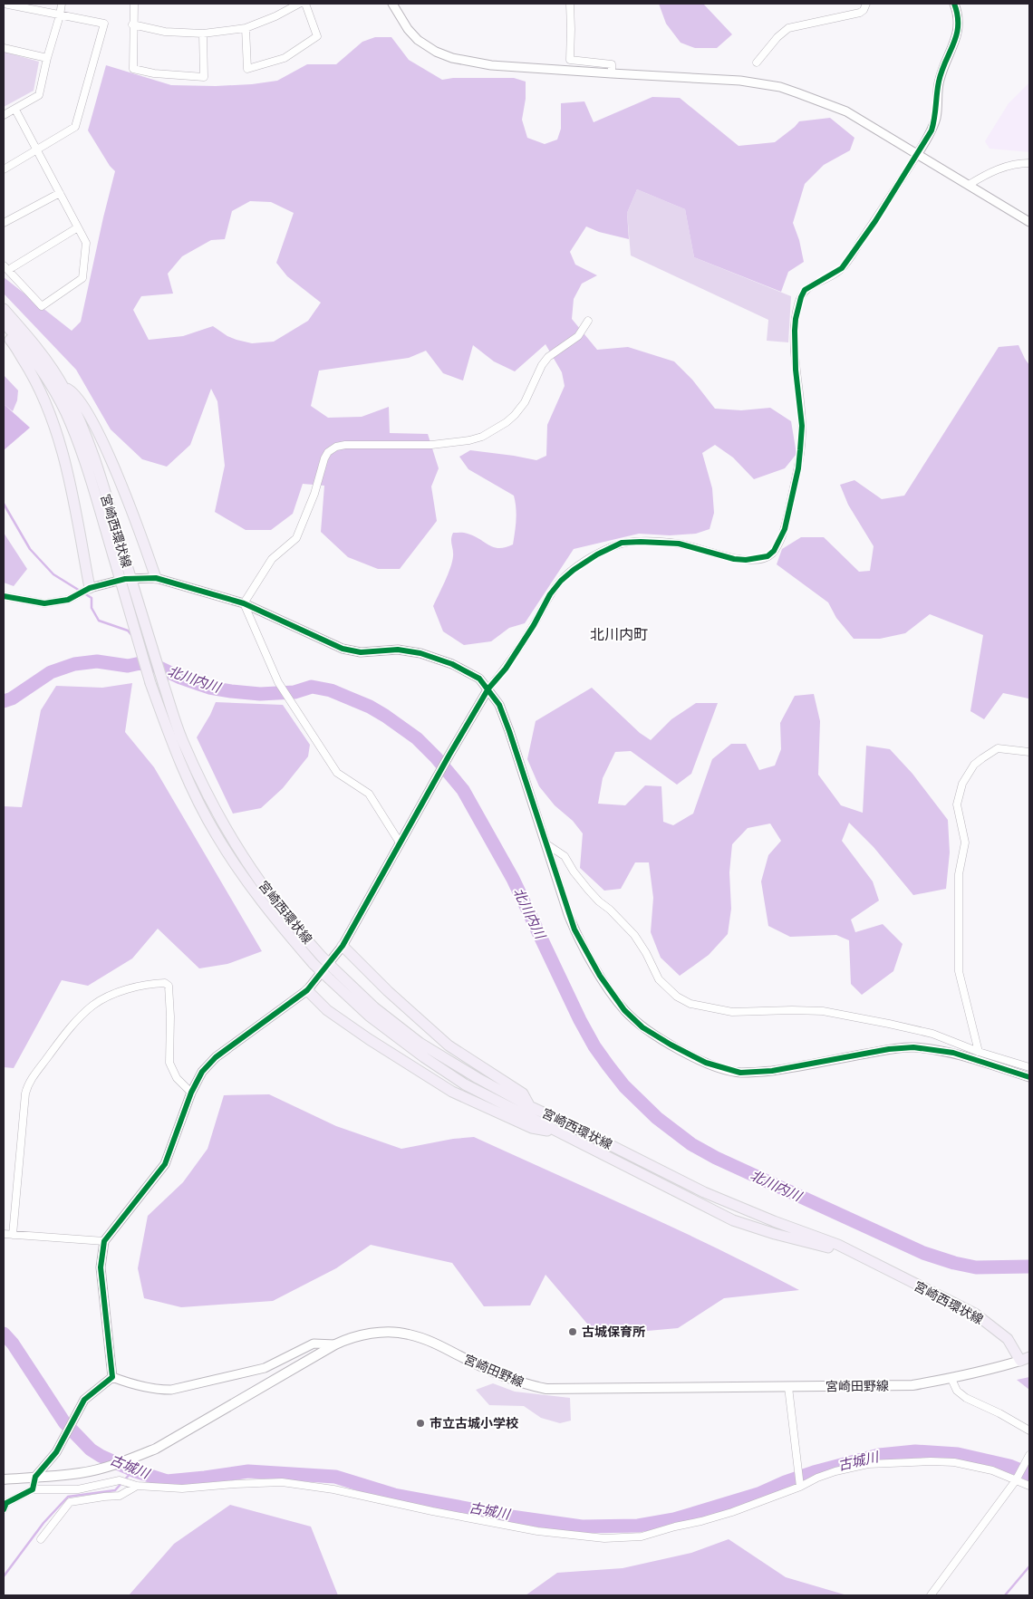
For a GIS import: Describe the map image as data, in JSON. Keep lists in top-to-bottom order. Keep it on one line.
{"streets":{"main road":["宮崎西環状線","宮崎田野線"]},"crossings":[["宮崎西環状線","宮崎田野線"]],"districts":["北川内町"],"water":["北川内川","古城川"],"places":["古城保育所","市立古城小学校"]}
